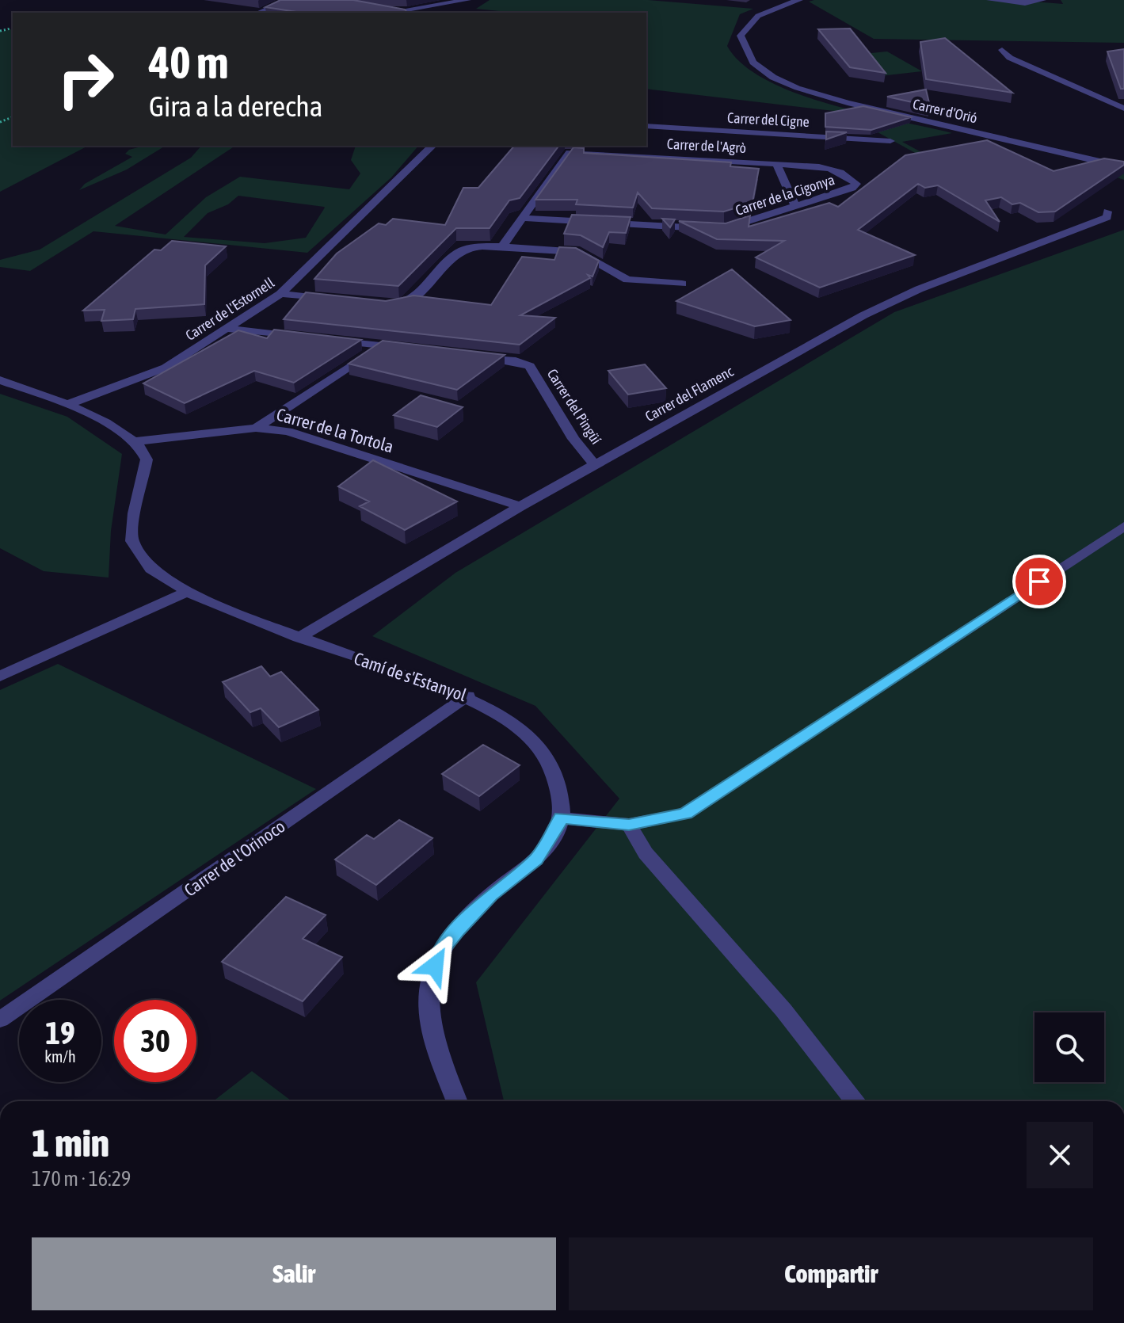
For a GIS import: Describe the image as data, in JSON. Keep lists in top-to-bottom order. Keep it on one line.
{"streets":{"street":["Carrer d'Orió","Carrer del Cigne","Carrer de l'Agrò","Carrer de la Cigonya","Carrer de l'Estornell","Carrer del Flamenc","Carrer del Pingüí","Carrer de la Tortola","Camí de s'Estanyol","Carrer de l'Orinoco"]},"crossings":[["Carrer de l'Agrò","Carrer de la Cigonya"],["Carrer del Flamenc","Carrer del Pingüí"],["Carrer del Flamenc","Carrer de la Tortola"],["Carrer del Flamenc","Camí de s'Estanyol"],["Carrer de la Tortola","Camí de s'Estanyol"],["Camí de s'Estanyol","Carrer de l'Orinoco"]],"page":{"turn":["40 m","Gira a la derecha"],"speed":"19 km/h","limit":"30","heading":["1 min","170 m · 16:29"],"buttons":["Salir","Compartir"]}}
